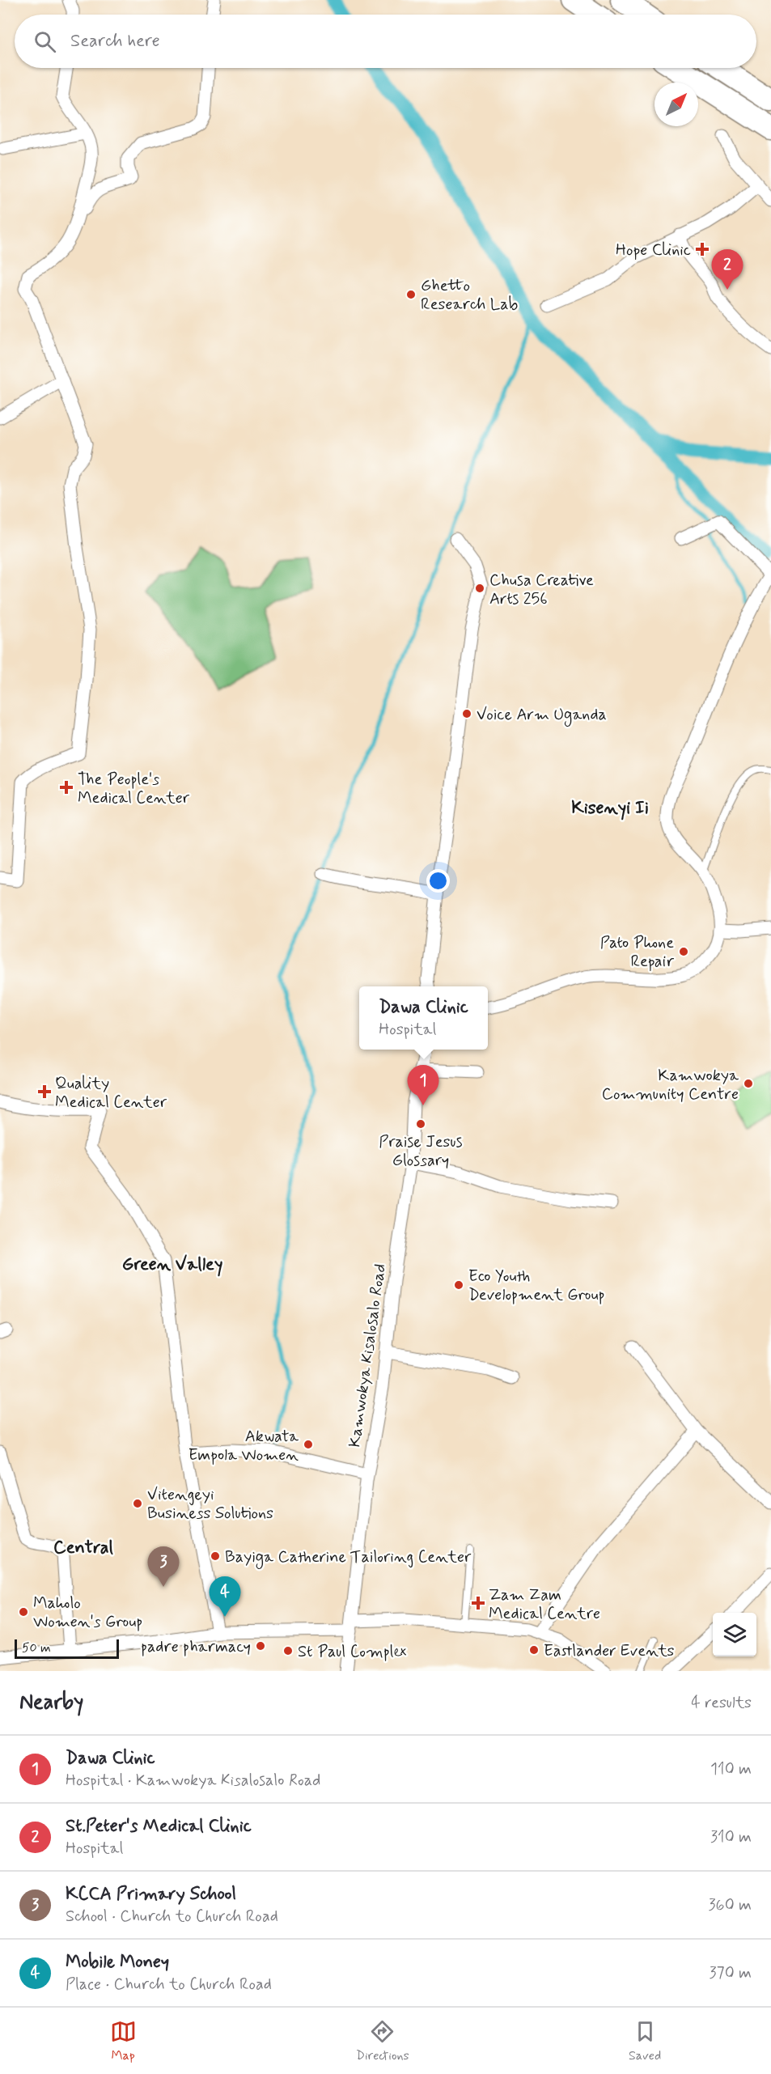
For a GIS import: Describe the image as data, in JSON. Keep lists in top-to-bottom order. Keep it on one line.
{"streets":{"street":["Kamwokya Kisalosalo Road"]},"districts":["Kisenyi Ii","Green Valley","Central"],"places":{"health":["Hope Clinic","The People's Medical Center","Quality Medical Center","Zam Zam Medical Centre"],"other":["Ghetto Research Lab","Chusa Creative Arts 256","Voice Arm Uganda","Pato Phone Repair","Kamwokya Community Centre","Praise Jesus Glossary","Eco Youth Development Group","Akwata Empola Women","Vitengeyi Business Solutions","Bayiga Catherine Tailoring Center","Maholo Women's Group","padre pharmacy","Eastlander Events","St Paul Complex"]},"scale_bar":"50 m","north":"top right","page":{"search":"Search here","pins":["2","1","3","4"],"popup":["Dawa Clinic","Hospital"],"scale":"50 m","heading":["Nearby","4 results"],"list":[{"mark":"1","name":"Dawa Clinic","note":"Hospital · Kamwokya Kisalosalo Road","value":"110 m"},{"mark":"2","name":"St.Peter's Medical Clinic","note":"Hospital","value":"310 m"},{"mark":"3","name":"KCCA Primary School","note":"School · Church to Church Road","value":"360 m"},{"mark":"4","name":"Mobile Money","note":"Place · Church to Church Road","value":"370 m"}],"nav":["Map","Directions","Saved"]}}
